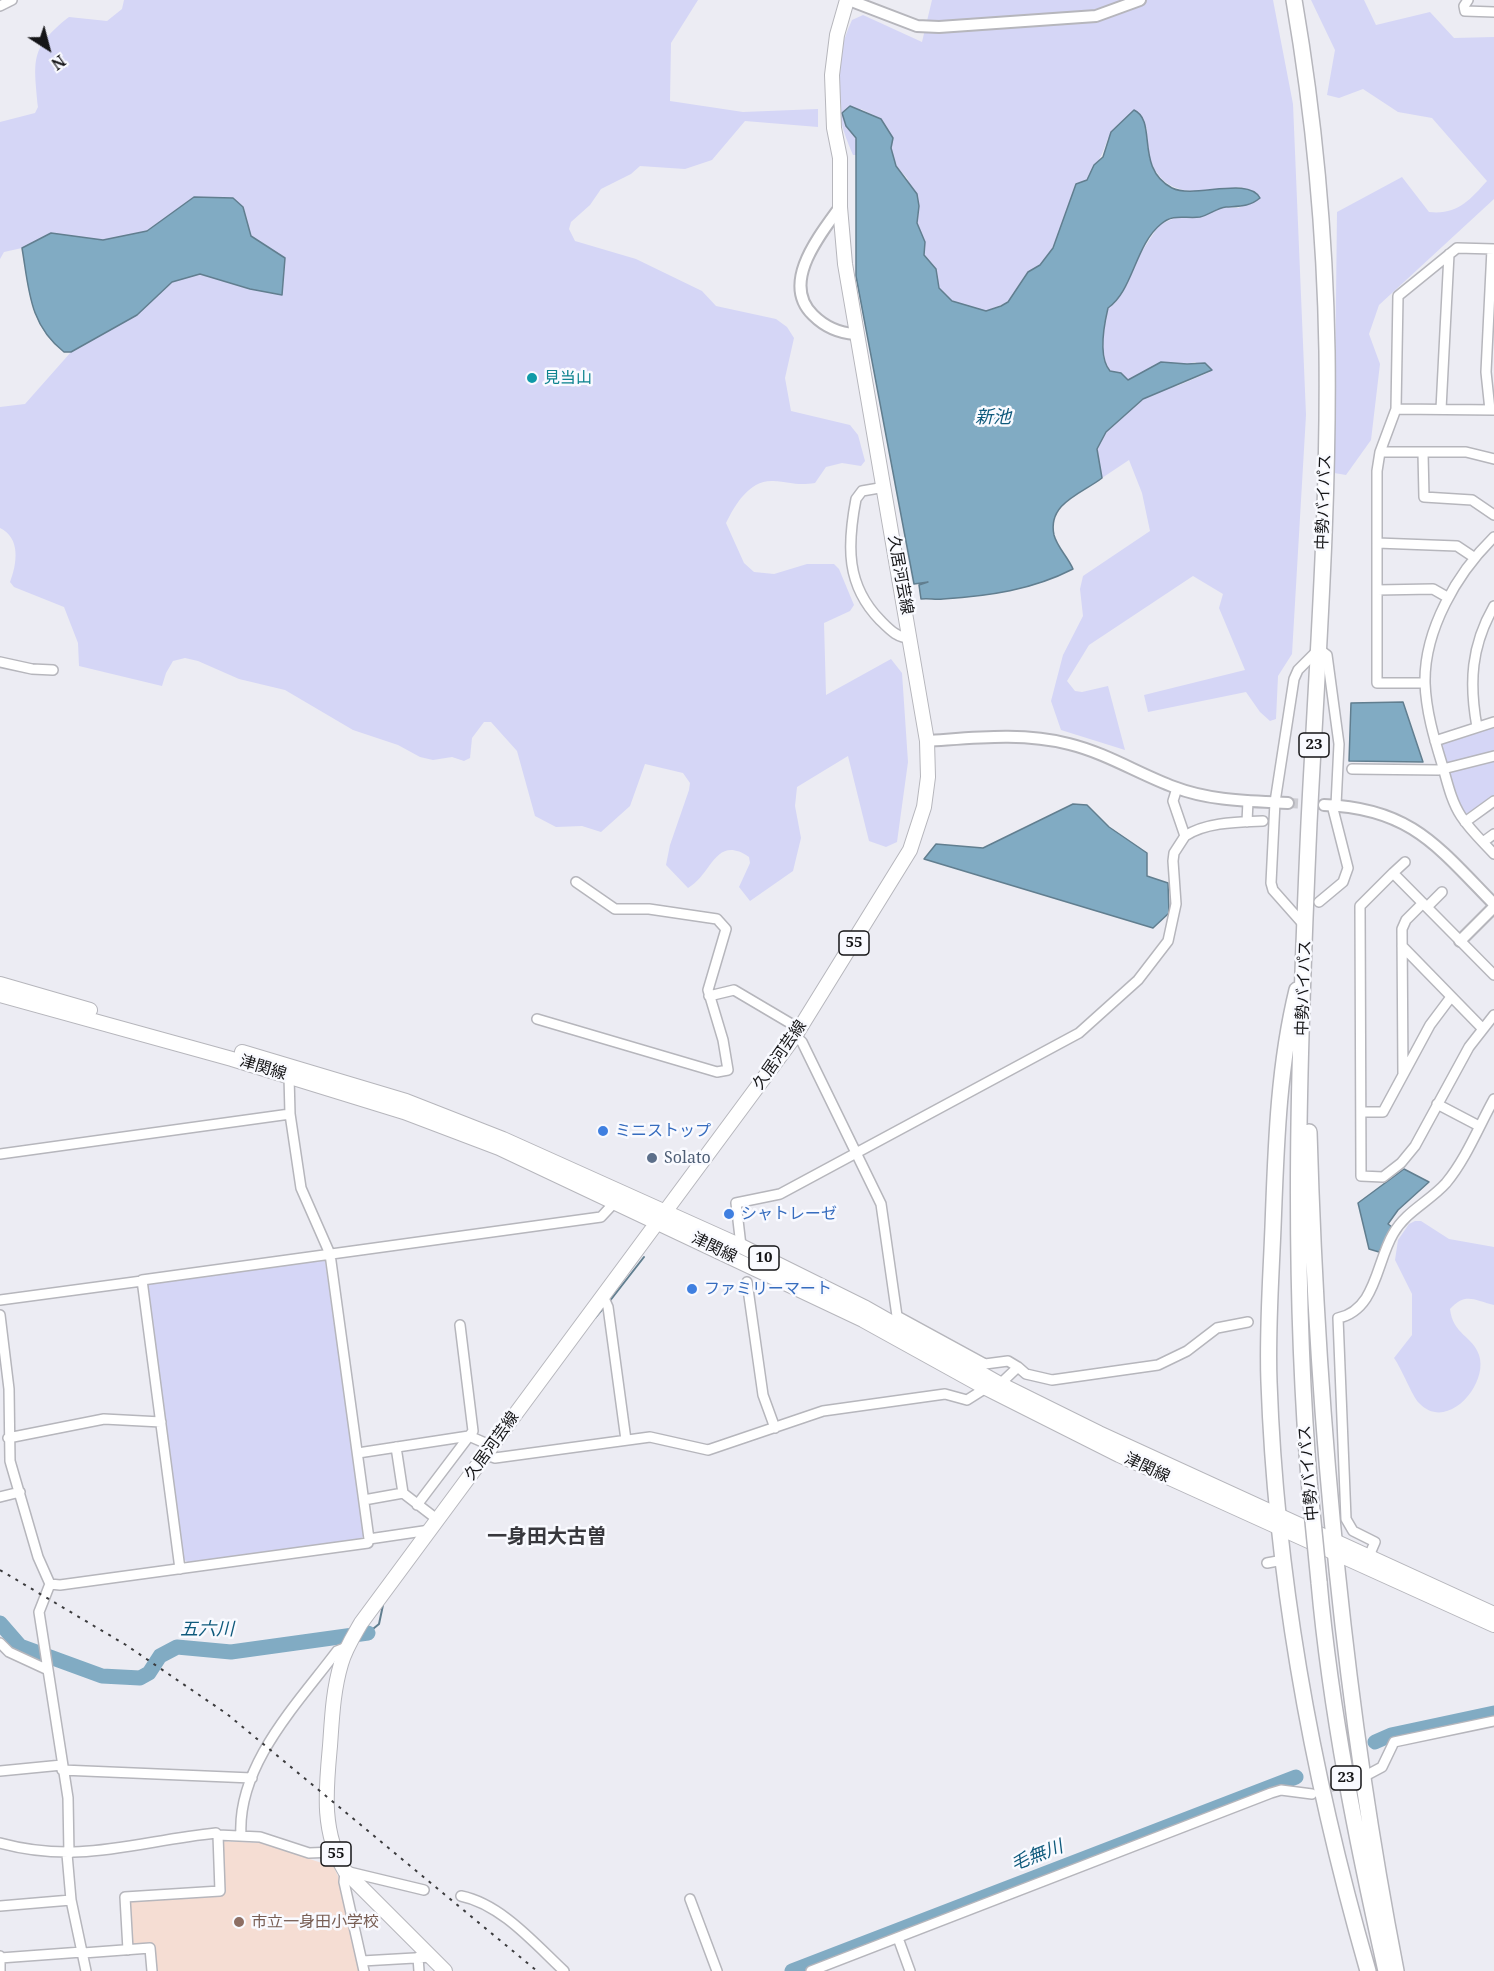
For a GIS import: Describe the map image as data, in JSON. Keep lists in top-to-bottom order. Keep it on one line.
{"streets":{"highway":["中勢バイパス","23"],"main road":["久居河芸線","55","津関線","10"]},"crossings":[["久居河芸線","津関線"]],"districts":["一身田大古曽"],"water":["新池","五六川","毛無川"],"places":["見当山","ミニストップ","Solato","シャトレーゼ","ファミリーマート","市立一身田小学校"],"north":"bottom right"}
